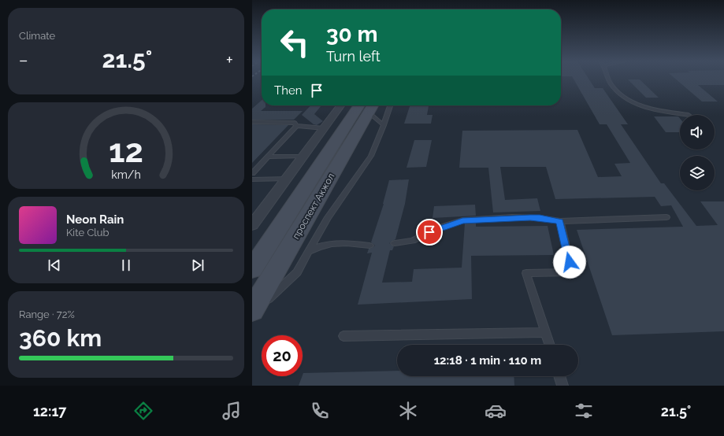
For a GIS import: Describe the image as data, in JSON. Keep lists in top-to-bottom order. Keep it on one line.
{"streets":{"main road":["проспект Акжол"]},"page":{"tile":["Climate",["Range · 72%","360 km"]],"turn":["30 m","Turn left"],"heat":["−","21.5°","+"],"then":"Then","song":["Neon Rain","Kite Club"],"limit":"20","trip":"12:18 · 1 min · 110 m","tabs":["12:17","21.5°"],"gauge":["12","km/h"]}}
